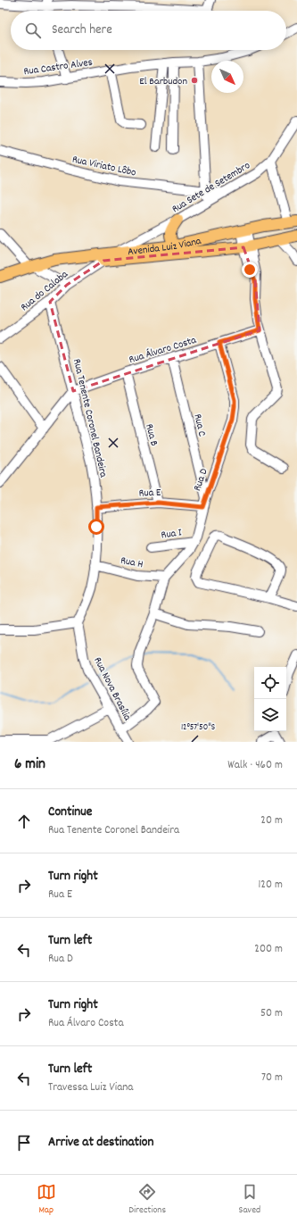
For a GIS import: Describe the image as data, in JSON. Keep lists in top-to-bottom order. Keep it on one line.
{"streets":{"main road":["Avenida Luiz Viana"],"street":["Rua Castro Alves","Rua Viriato Lôbo","Rua Sete de Setembro","Rua do Calaba","Rua Álvaro Costa","Rua Tenente Coronel Bandeira","Rua C","Rua B","Rua D","Rua E","Rua I","Rua H","Rua Nova Brasília"]},"crossings":[["Rua Viriato Lôbo","Rua Sete de Setembro"],["Rua Sete de Setembro","Avenida Luiz Viana"],["Avenida Luiz Viana","Rua do Calaba"],["Rua do Calaba","Rua Tenente Coronel Bandeira"],["Rua Álvaro Costa","Rua Tenente Coronel Bandeira"],["Rua Álvaro Costa","Rua C"],["Rua Álvaro Costa","Rua B"],["Rua Álvaro Costa","Rua D"],["Rua Tenente Coronel Bandeira","Rua E"],["Rua Tenente Coronel Bandeira","Rua H"],["Rua Tenente Coronel Bandeira","Rua Nova Brasília"],["Rua C","Rua D"],["Rua C","Rua E"],["Rua B","Rua E"],["Rua D","Rua E"],["Rua D","Rua I"],["Rua D","Rua H"],["Rua D","Rua Nova Brasília"]],"places":["El Barbudon"],"north":"bottom right","page":{"search":"Search here","heading":["6 min","Walk · 460 m"],"list":[["Continue","Rua Tenente Coronel Bandeira","20 m"],["Turn right","Rua E","120 m"],["Turn left","Rua D","200 m"],["Turn right","Rua Álvaro Costa","50 m"],["Turn left","Travessa Luiz Viana","70 m"],"Arrive at destination"],"nav":["Map","Directions","Saved"]},"coordinates":["12°57'50\"S"]}
